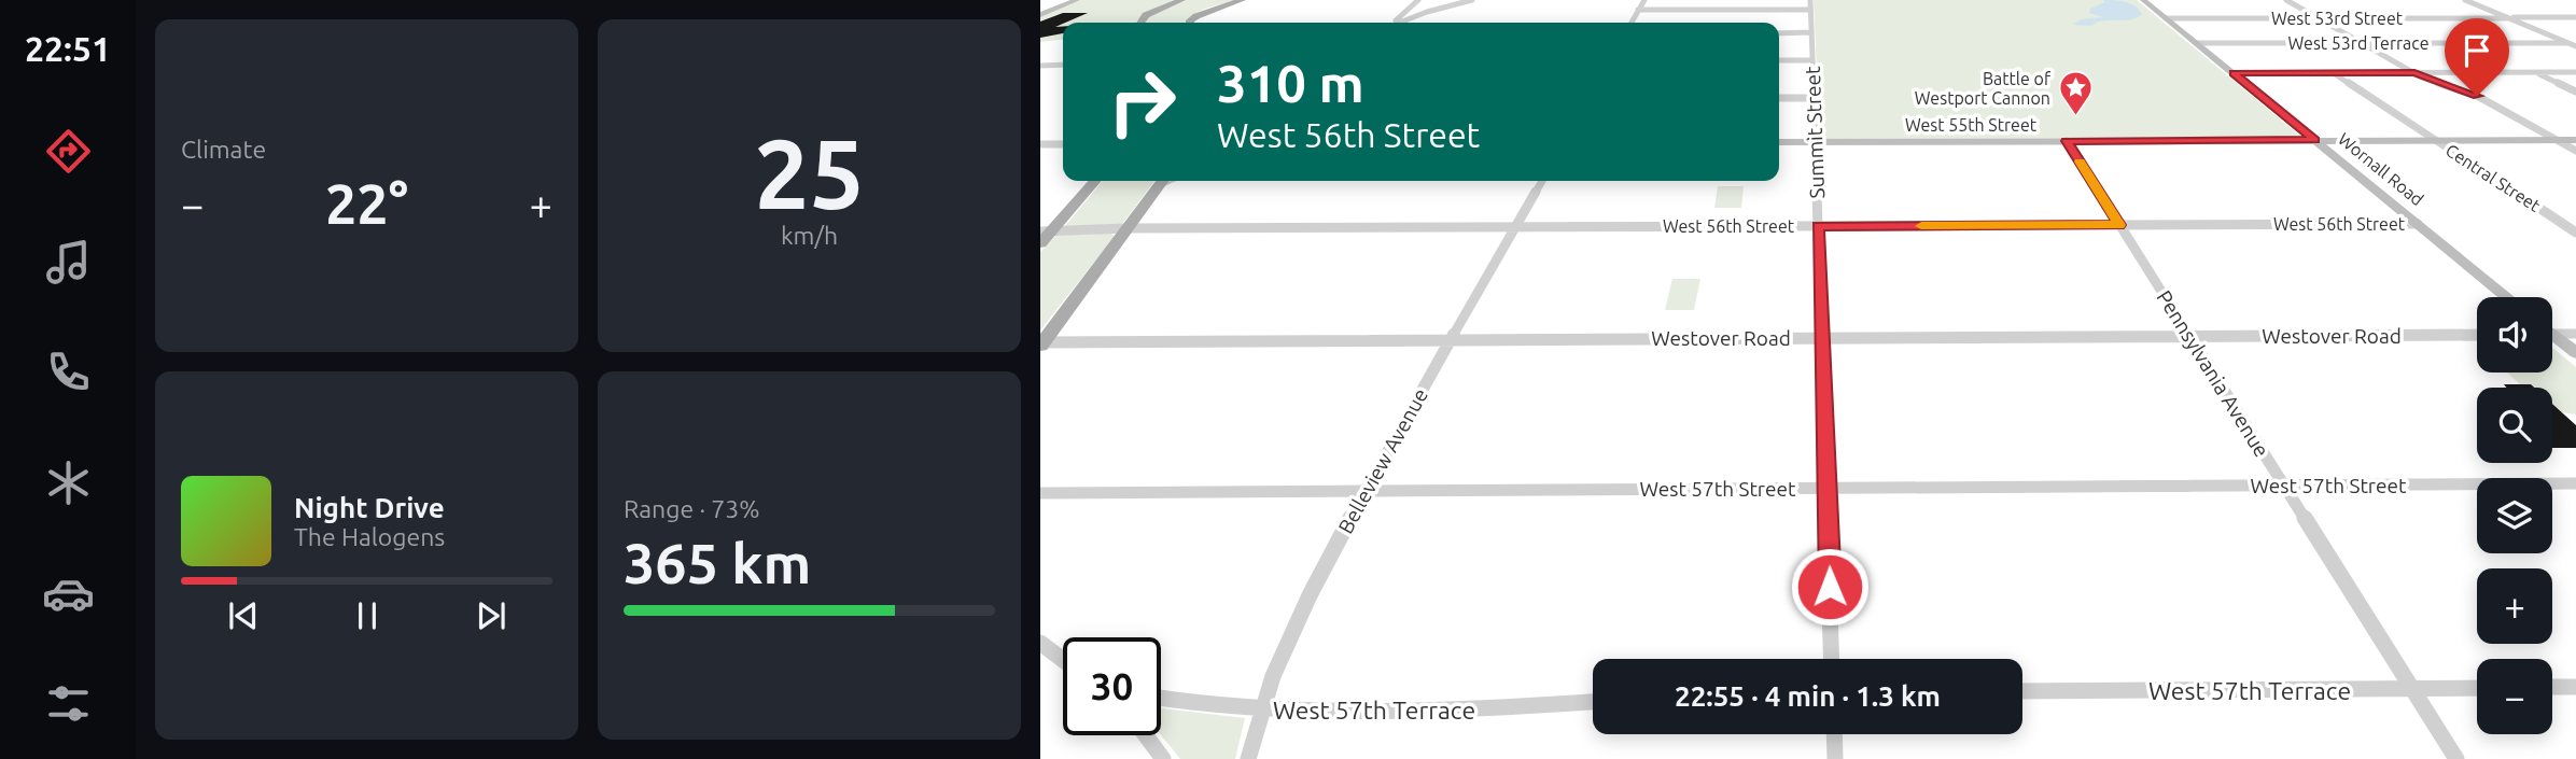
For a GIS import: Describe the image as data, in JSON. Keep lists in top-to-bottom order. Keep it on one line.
{"streets":{"main road":["West 55th Street","Wornall Road"],"street":["West 53rd Street","West 53rd Terrace","Summit Street","Central Street","West 56th Street","Westover Road","Pennsylvania Avenue","Belleview Avenue","West 57th Street","West 57th Terrace"]},"crossings":[["West 53rd Street","Wornall Road"],["West 53rd Terrace","Wornall Road"],["West 55th Street","Summit Street"],["West 55th Street","Wornall Road"],["West 55th Street","Central Street"],["West 55th Street","Pennsylvania Avenue"],["Summit Street","West 56th Street"],["Summit Street","Westover Road"],["Summit Street","West 57th Street"],["Wornall Road","West 56th Street"],["West 56th Street","Pennsylvania Avenue"],["West 56th Street","Belleview Avenue"],["Westover Road","Pennsylvania Avenue"],["Westover Road","Belleview Avenue"],["Pennsylvania Avenue","West 57th Street"],["Pennsylvania Avenue","West 57th Terrace"],["Belleview Avenue","West 57th Street"],["Belleview Avenue","West 57th Terrace"]],"places":{"place":["Battle of Westport Cannon"]},"page":{"tabs":"22:51","tile":["Climate",["25","km/h"],["Range · 73%","365 km"]],"turn":["310 m","West 56th Street"],"heat":["−","22°","+"],"map_buttons":["+","−"],"song":["Night Drive","The Halogens"],"limit":"30","trip":"22:55 · 4 min · 1.3 km"}}
